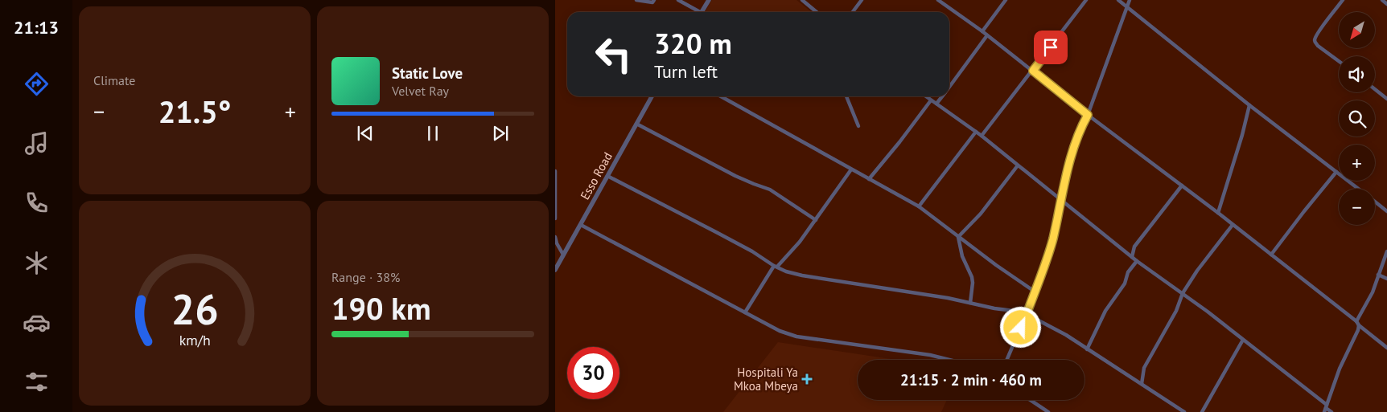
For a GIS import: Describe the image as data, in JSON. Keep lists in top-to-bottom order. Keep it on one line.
{"streets":{"street":["Esso Road"]},"places":{"health":["Hospitali Ya Mkoa Mbeya"]},"north":"bottom left","page":{"tabs":"21:13","tile":["Climate",["Range · 38%","190 km"]],"map_buttons":["+","−"],"turn":["320 m","Turn left"],"song":["Static Love","Velvet Ray"],"heat":["−","21.5°","+"],"limit":"30","trip":"21:15 · 2 min · 460 m","gauge":["26","km/h"]}}
